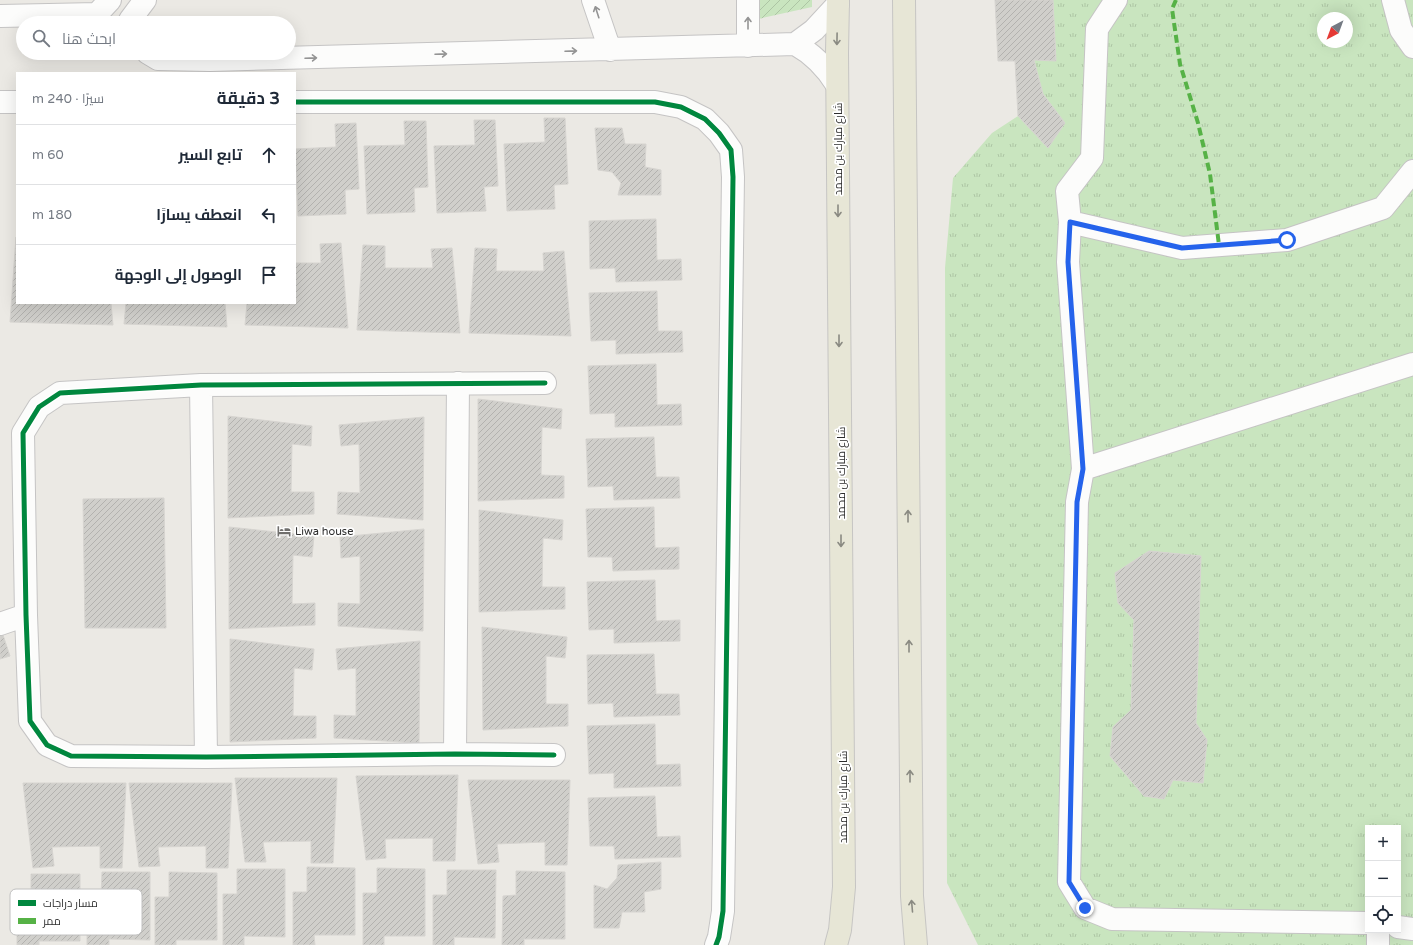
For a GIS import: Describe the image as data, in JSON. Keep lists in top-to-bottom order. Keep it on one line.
{"streets":{"main road":["شارع مبارك بن محمد"]},"places":{"hotel":["Liwa house"]},"legend":["مسار دراجات","ممر"],"north":"bottom left","page":{"search":"ابحث هنا","heading":["3 دقيقة","سيرًا · 240 m"],"list":[["تابع السير","60 m"],["انعطف يسارًا","180 m"],"الوصول إلى الوجهة"],"map_buttons":["+","−"]}}
